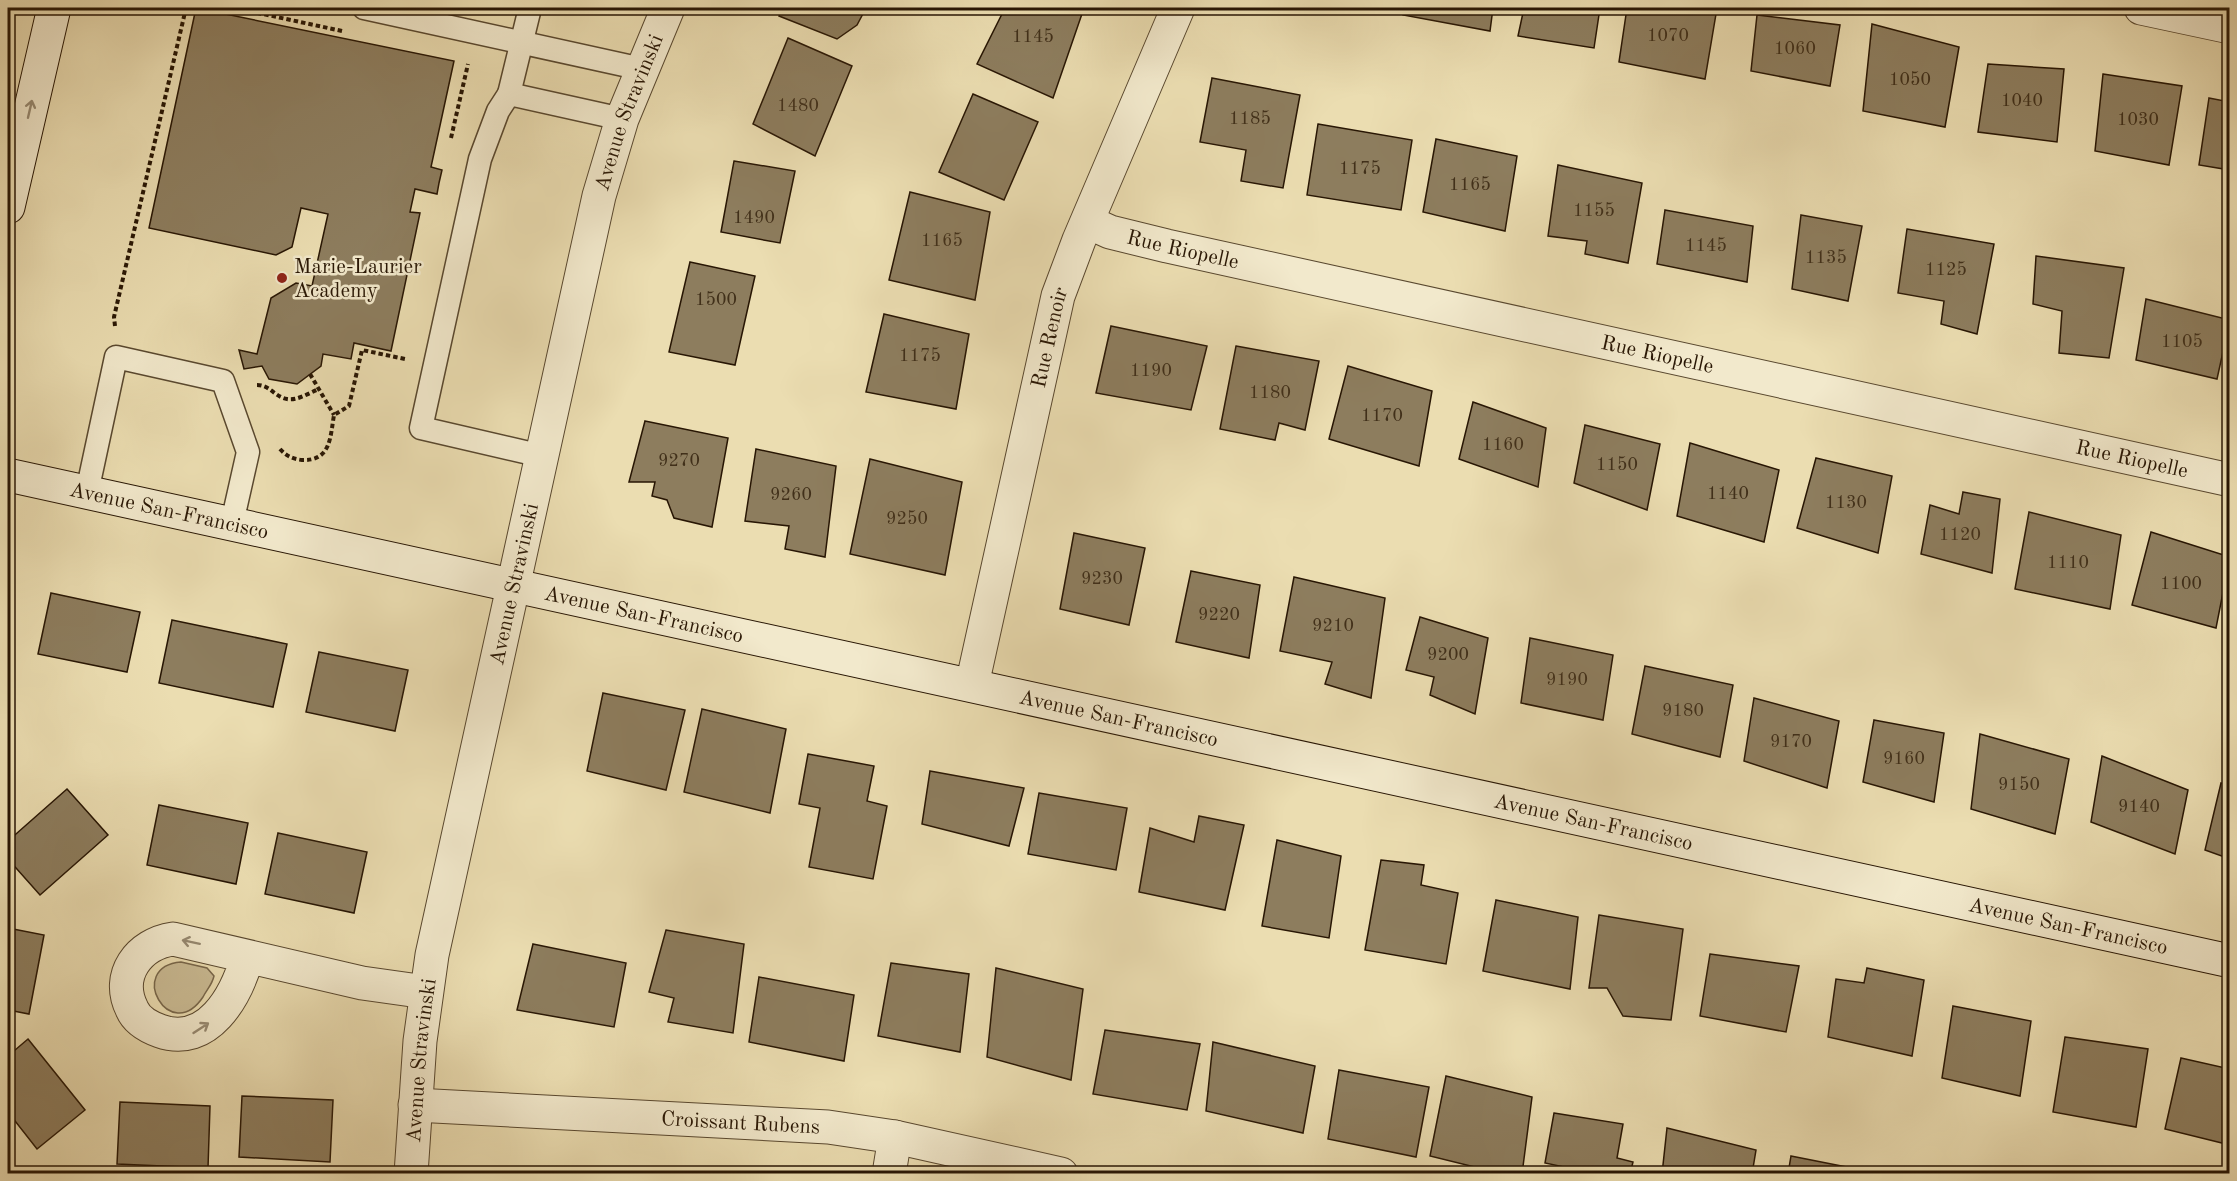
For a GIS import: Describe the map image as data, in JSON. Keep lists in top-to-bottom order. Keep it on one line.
{"streets":{"street":["Avenue Stravinski","Rue Riopelle","Rue Renoir","Avenue San-Francisco","Croissant Rubens"]},"crossings":[["Avenue Stravinski","Avenue San-Francisco"],["Avenue Stravinski","Croissant Rubens"],["Rue Riopelle","Rue Renoir"],["Rue Renoir","Avenue San-Francisco"]],"places":["Marie-Laurier Academy"],"house_numbers":["1070","1145","1060","1050","1040","1480","1185","1030","1175","1165","1155","1490","1165","1145","1135","1125","1500","1105","1175","1190","1180","1170","1160","9270","1150","1140","9260","1130","9250","1120","1110","9230","1100","9220","9210","9200","9190","9180","9170","9160","9150","9140"]}
